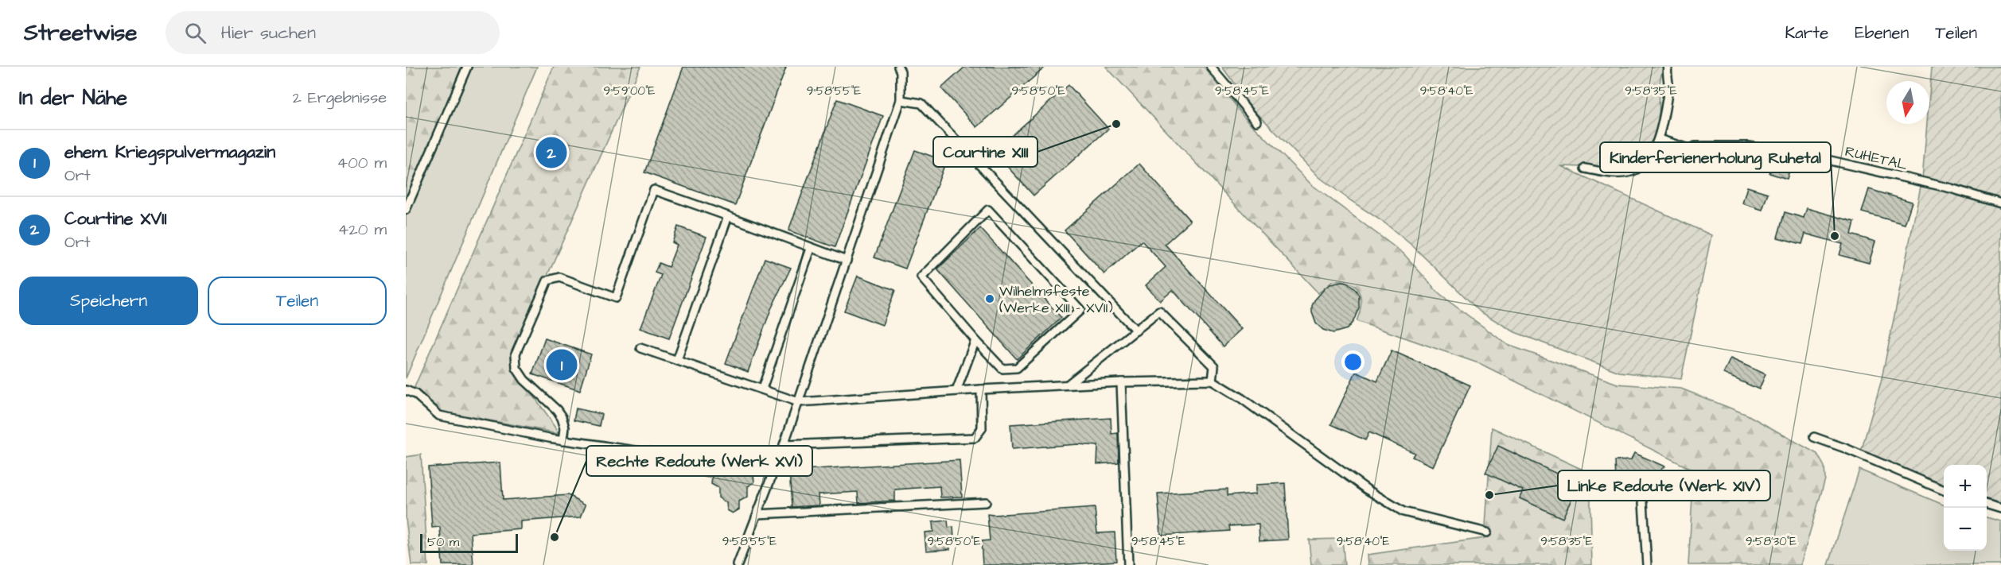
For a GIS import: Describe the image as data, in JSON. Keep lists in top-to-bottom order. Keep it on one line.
{"streets":{"lane":["RUHETAL"]},"places":["Courtine XIII","Kinderferienerholung Ruhetal","Wilhelmsfeste (Werke XIII – XVII)","Linke Redoute (Werk XIV)","Rechte Redoute (Werk XVI)"],"scale_bar":"50 m","north":"bottom","page":{"header":"Streetwise","search":"Hier suchen","nav":["Karte","Ebenen","Teilen"],"heading":["In der Nähe","2 Ergebnisse"],"list":[{"mark":"1","name":"ehem. Kriegspulvermagazin","note":"Ort","value":"400 m"},{"mark":"2","name":"Courtine XVII","note":"Ort","value":"420 m"}],"pins":["2","1"],"buttons":["Speichern","Teilen"],"map_buttons":["+","−"],"scale":"50 m"},"coordinates":["9°59'00\"E","9°58'55\"E","9°58'50\"E","9°58'45\"E","9°58'40\"E","9°58'35\"E","9°58'30\"E"]}
